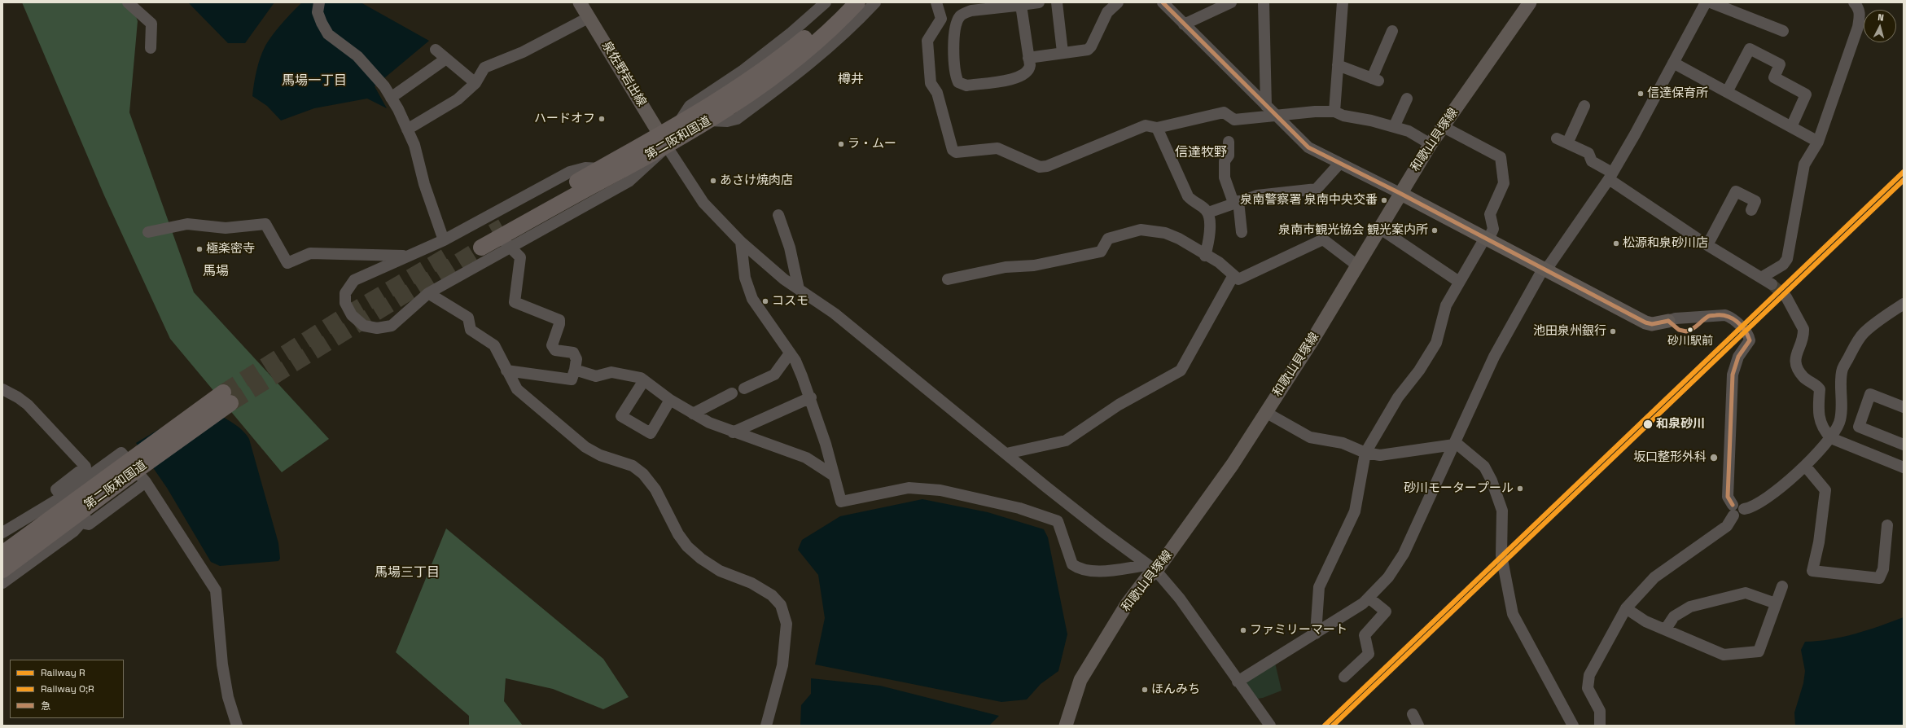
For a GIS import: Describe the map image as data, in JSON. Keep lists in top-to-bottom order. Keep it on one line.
{"streets":{"highway":["第二阪和国道"],"main road":["泉佐野岩出線","和歌山貝塚線"]},"crossings":[["泉佐野岩出線","第二阪和国道"]],"districts":["樽井","馬場一丁目","信達牧野","馬場","馬場三丁目"],"places":["信達保育所","ハードオフ","ラ・ムー","あさけ焼肉店","泉南警察署 泉南中央交番","泉南市観光協会 観光案内所","松源和泉砂川店","極楽密寺","コスモ","砂川駅前","池田泉州銀行","和泉砂川","坂口整形外科","砂川モータープール","ファミリーマート","ほんみち"],"lines":["transit line 急","rail line R","rail line O;R"],"legend":["Railway R","Railway O;R","急"],"north":"top"}
